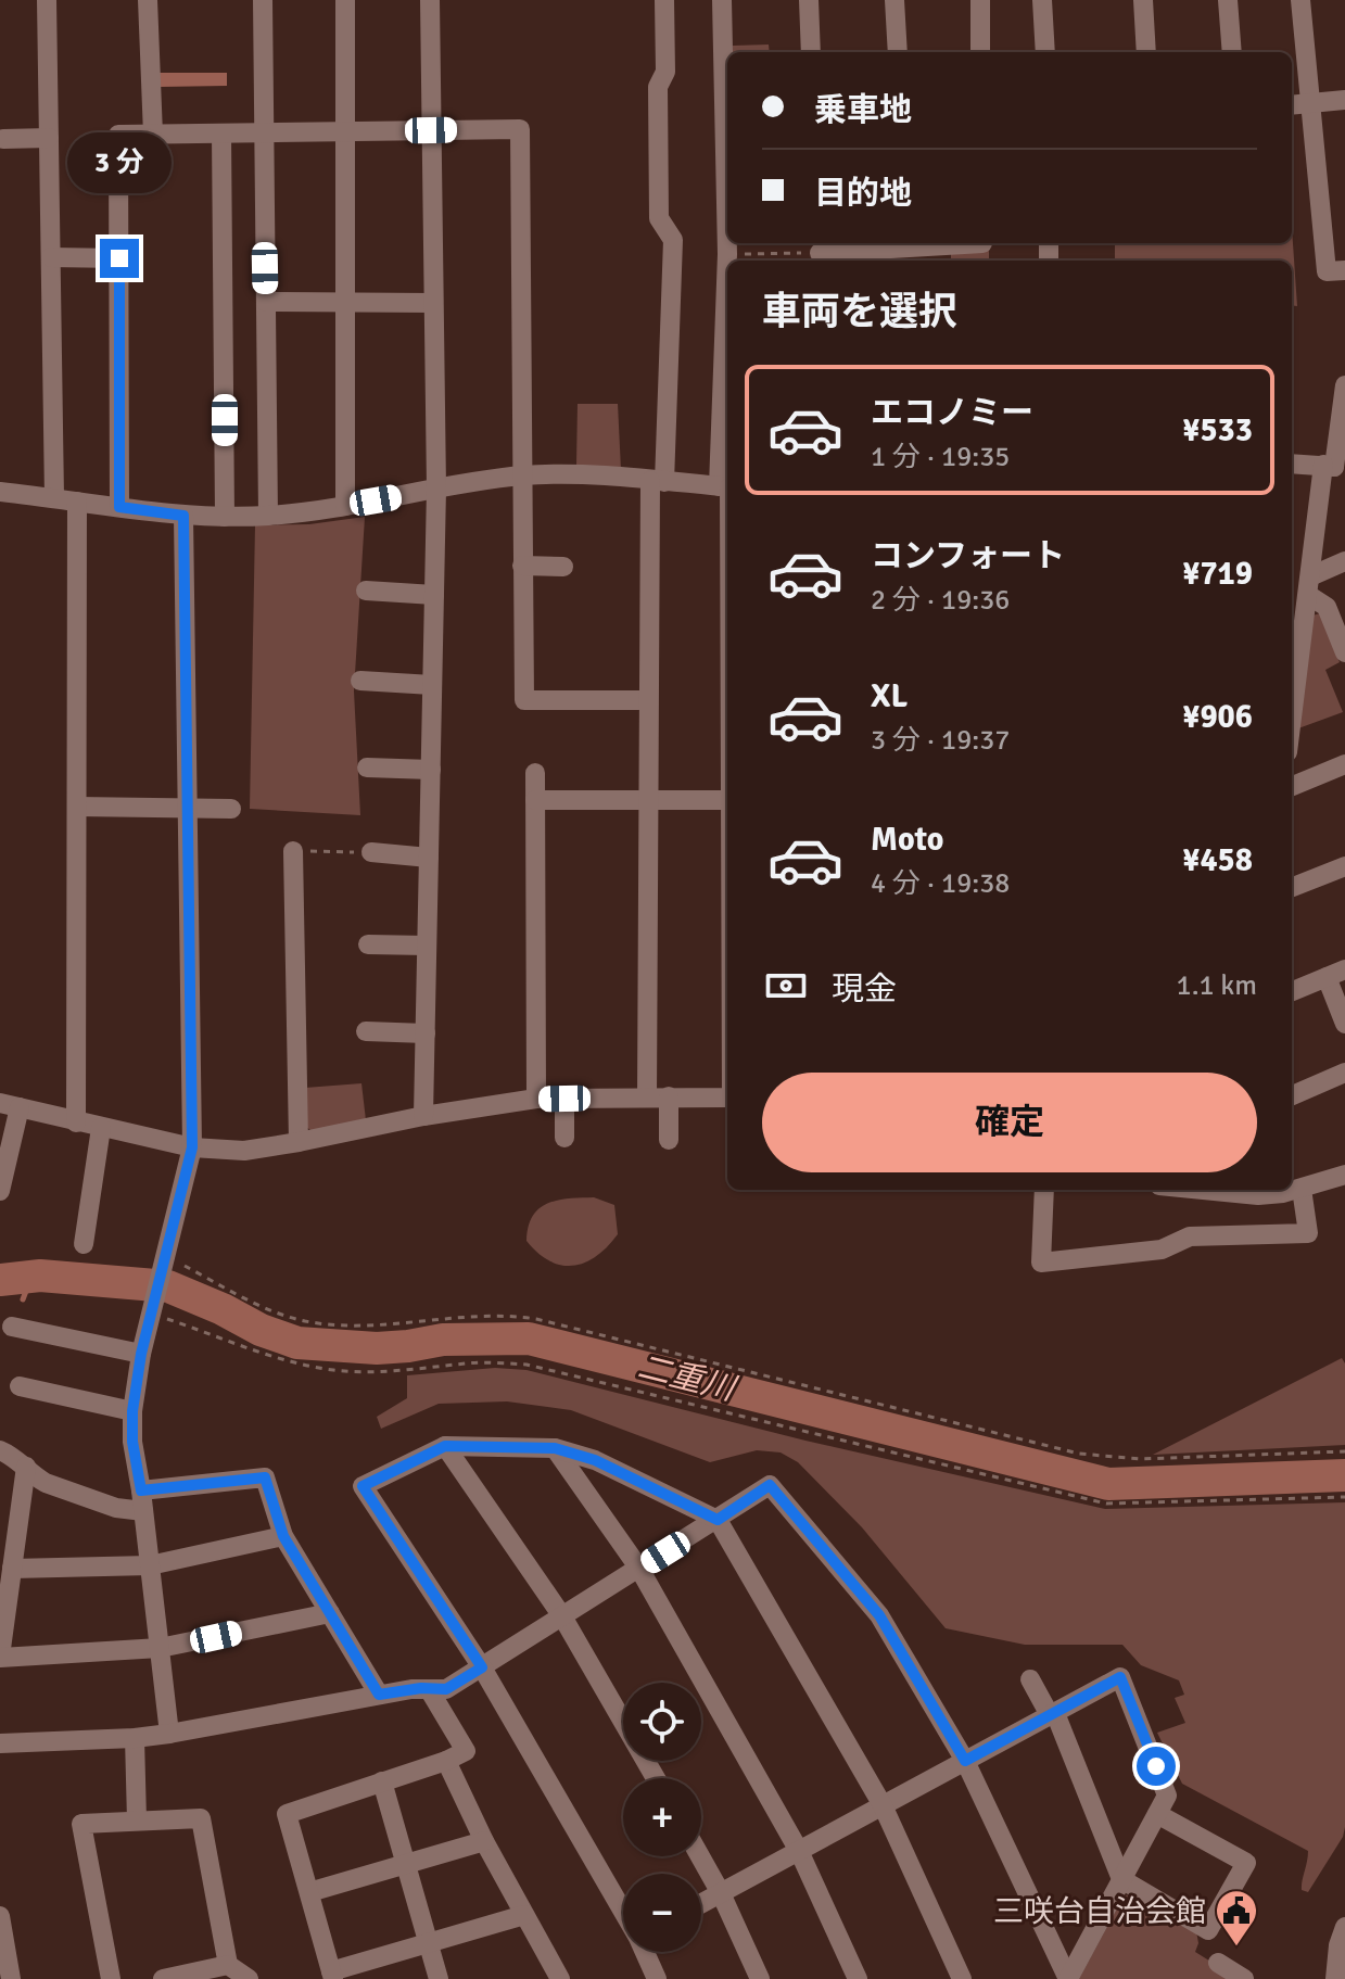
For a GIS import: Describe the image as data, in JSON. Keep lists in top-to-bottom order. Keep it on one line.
{"water":["二重川"],"places":{"public building":["三咲台自治会館"]},"page":{"banner":["乗車地","目的地"],"bubble":"3 分","heading":"車両を選択","list":[{"name":"エコノミー","note":"1 分 · 19:35","value":"¥533"},{"name":"コンフォート","note":"2 分 · 19:36","value":"¥719"},{"name":"XL","note":"3 分 · 19:37","value":"¥906"},{"name":"Moto","note":"4 分 · 19:38","value":"¥458"}],"pay":["現金","1.1 km"],"buttons":"確定","map_buttons":["+","−"]}}
